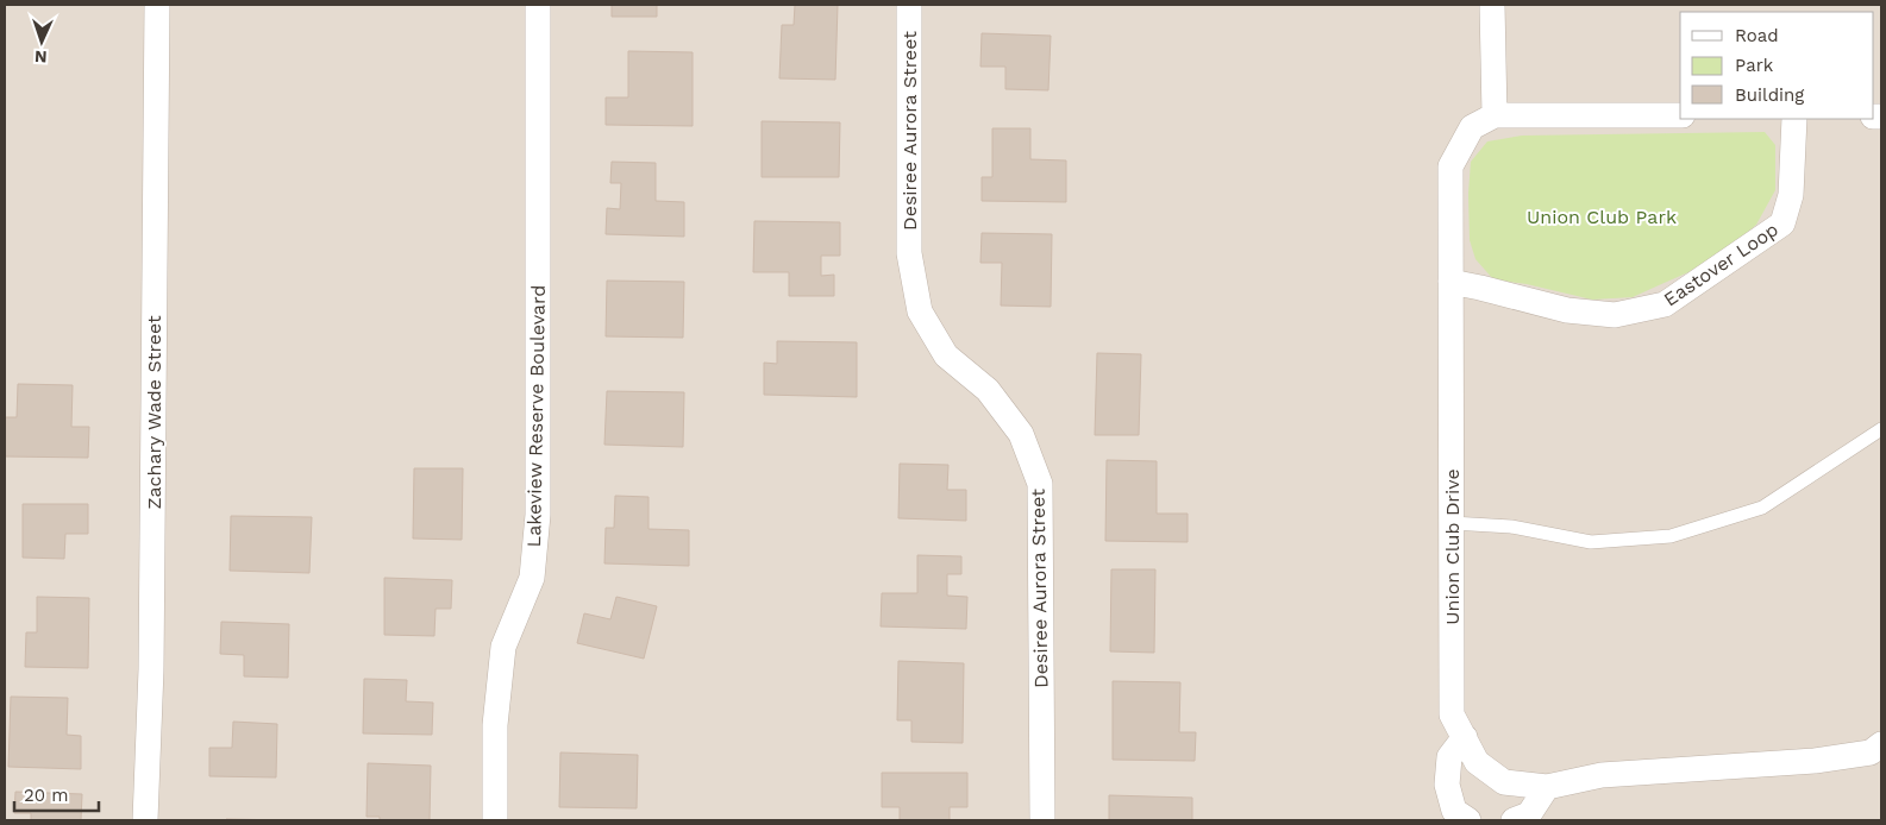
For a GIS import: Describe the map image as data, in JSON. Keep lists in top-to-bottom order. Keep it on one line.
{"streets":{"street":["Desiree Aurora Street","Eastover Loop","Zachary Wade Street","Lakeview Reserve Boulevard","Union Club Drive"]},"crossings":[["Eastover Loop","Union Club Drive"]],"parks":["Union Club Park"],"legend":["Road","Park","Building"],"scale_bar":"20 m","north":"bottom"}
